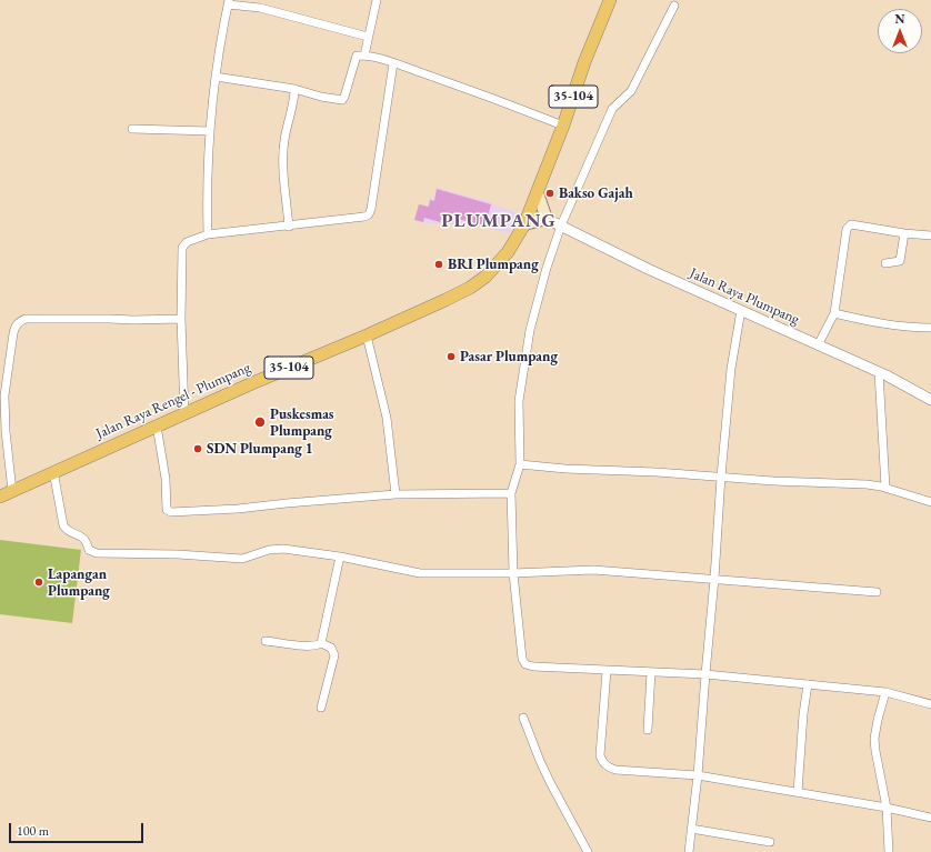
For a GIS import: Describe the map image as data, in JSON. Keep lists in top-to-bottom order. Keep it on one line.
{"streets":{"main road":["35-104","Jalan Raya Rengel - Plumpang"],"street":["Jalan Raya Plumpang"]},"crossings":[["35-104","Jalan Raya Rengel - Plumpang"]],"districts":["PLUMPANG"],"places":["Bakso Gajah","BRI Plumpang","Pasar Plumpang","Puskesmas Plumpang","SDN Plumpang 1","Lapangan Plumpang"],"scale_bar":"100 m","north":"top"}
